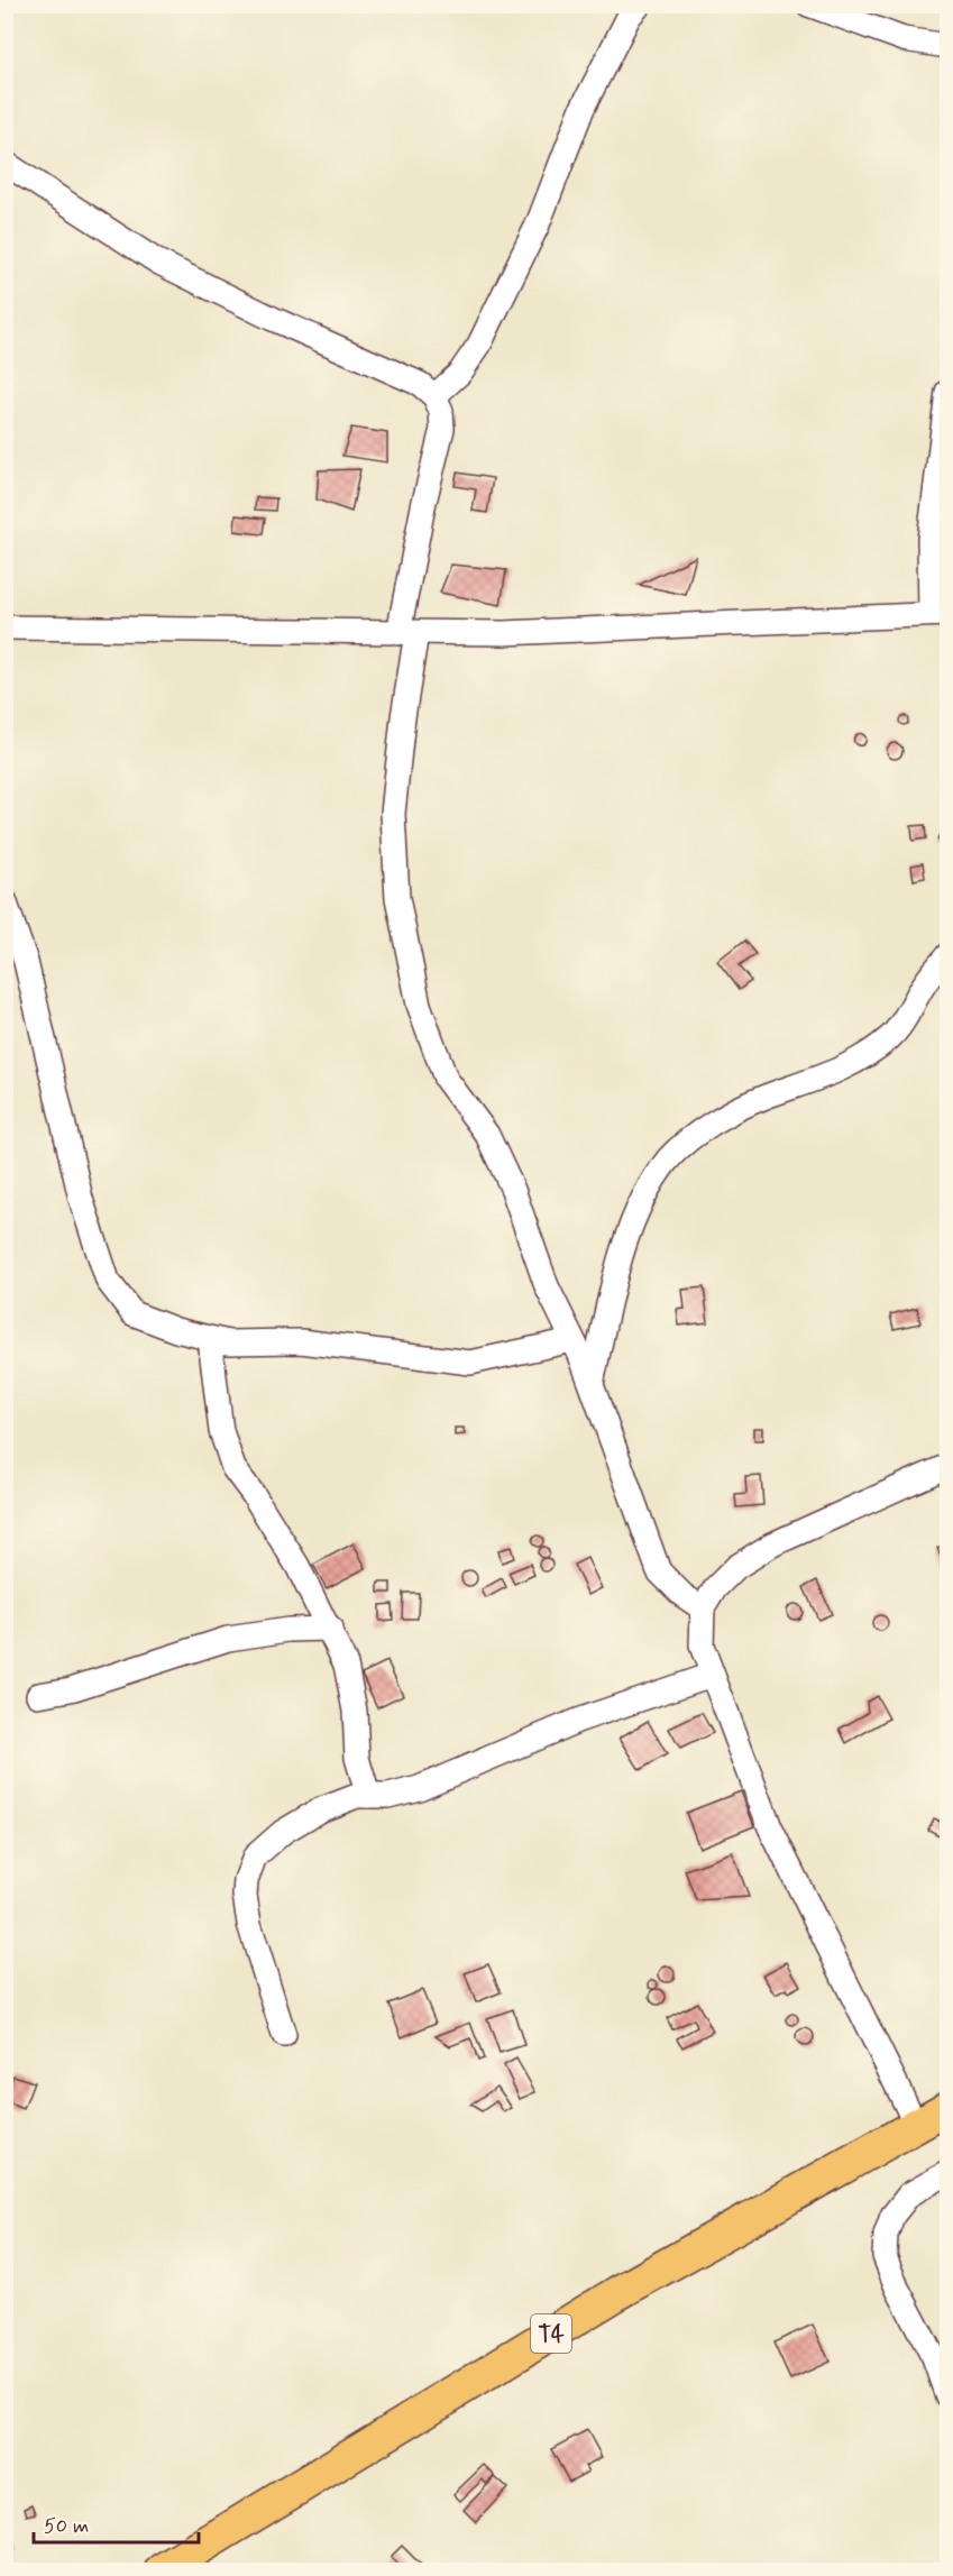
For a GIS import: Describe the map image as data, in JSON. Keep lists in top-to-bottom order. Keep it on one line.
{"streets":{"highway":["T4"]},"scale_bar":"50 m"}
